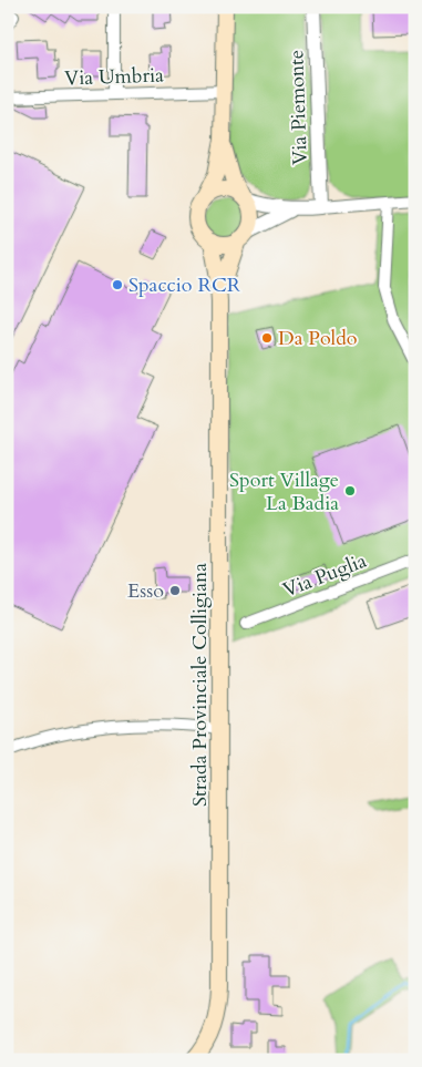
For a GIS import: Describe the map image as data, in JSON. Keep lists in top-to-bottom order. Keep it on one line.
{"streets":{"main road":["Strada Provinciale Colligiana"],"street":["Via Umbria","Via Piemonte","Via Puglia"]},"places":["Spaccio RCR","Da Poldo","Sport Village La Badia","Esso"]}
